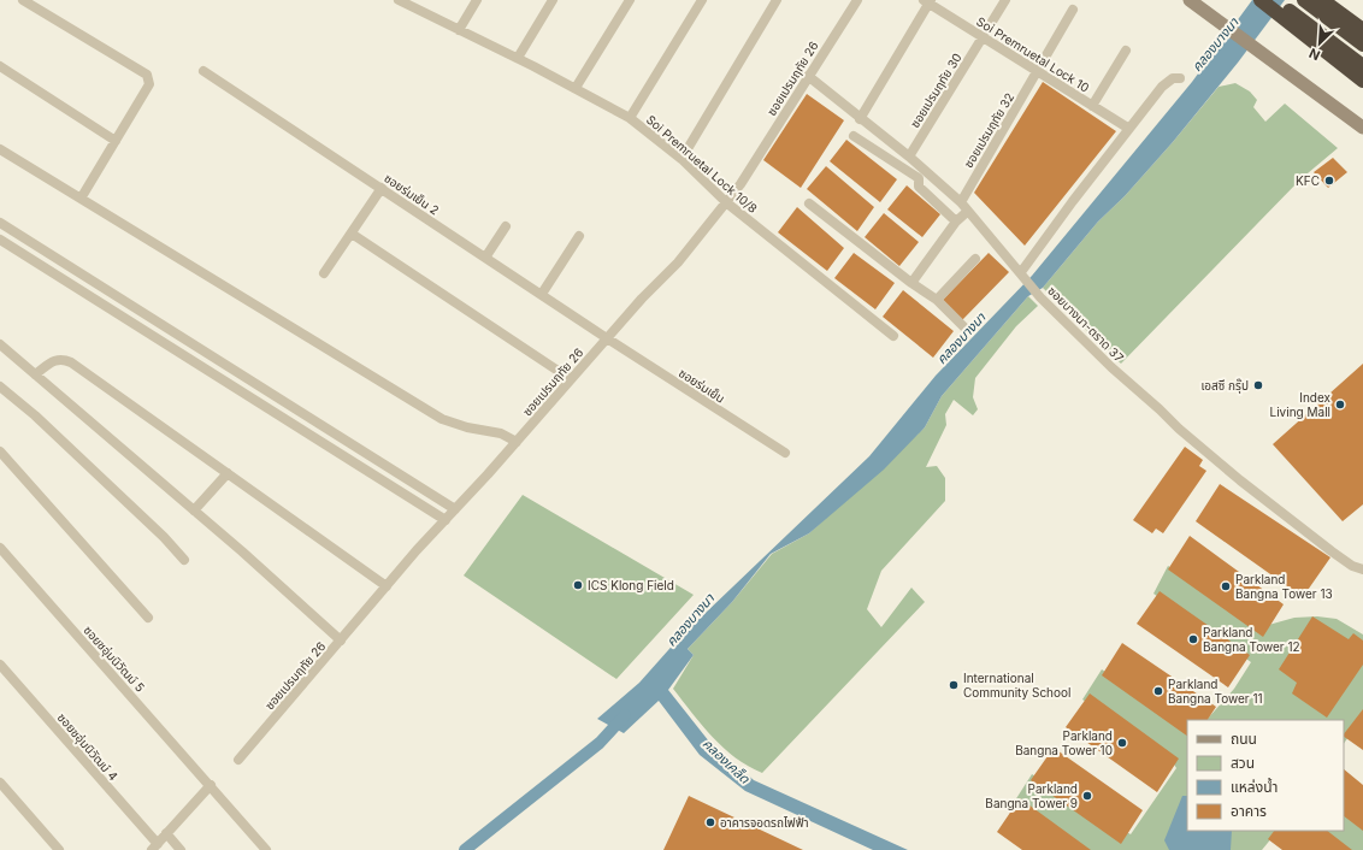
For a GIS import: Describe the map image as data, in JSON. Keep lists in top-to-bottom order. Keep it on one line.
{"streets":{"street":["Soi Premruetal Lock 10","ซอยเปรมฤทัย 26","ซอยเปรมฤทัย 30","ซอยเปรมฤทัย 32","Soi Premruetal Lock 10/8","ซอยร่มเย็น 2","ซอยบางนา-ตราด 37","ซอยร่มเย็น","ซอยชอุ่มนิวัฒม์ 5","ซอยชอุ่มนิวัฒม์ 4"]},"crossings":[["Soi Premruetal Lock 10","ซอยเปรมฤทัย 30"],["Soi Premruetal Lock 10","ซอยเปรมฤทัย 32"],["ซอยเปรมฤทัย 26","Soi Premruetal Lock 10/8"],["ซอยเปรมฤทัย 26","ซอยร่มเย็น 2"],["ซอยเปรมฤทัย 26","ซอยบางนา-ตราด 37"],["ซอยเปรมฤทัย 26","ซอยร่มเย็น"],["ซอยเปรมฤทัย 30","ซอยบางนา-ตราด 37"],["ซอยเปรมฤทัย 32","ซอยบางนา-ตราด 37"],["ซอยร่มเย็น 2","ซอยร่มเย็น"]],"water":["คลองบางนา","คลองเคล็ด"],"places":["KFC","เอสซี กรุ๊ป","Index Living Mall","ICS Klong Field","Parkland Bangna Tower 13","Parkland Bangna Tower 12","International Community School","Parkland Bangna Tower 11","Parkland Bangna Tower 10","Parkland Bangna Tower 9","อาคารจอดรถไฟฟ้า"],"legend":["ถนน","สวน","แหล่งน้ำ","อาคาร"],"north":"bottom left"}
